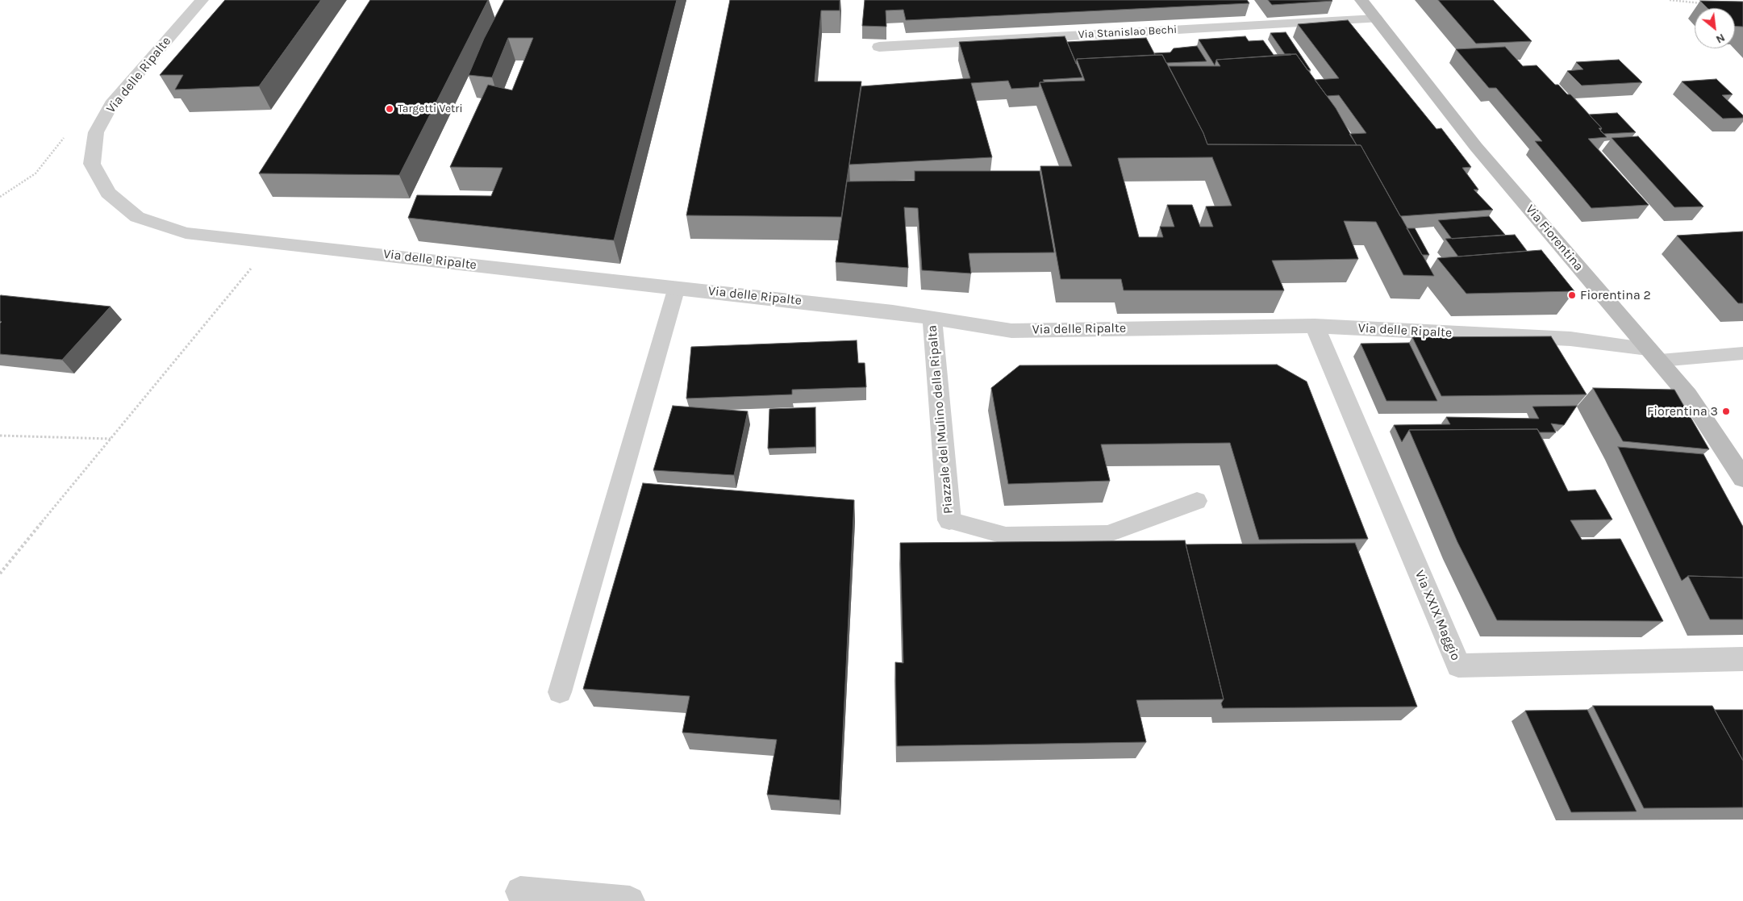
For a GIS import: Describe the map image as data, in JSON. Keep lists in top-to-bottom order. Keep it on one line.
{"streets":{"street":["Via Stanislao Bechi","Via delle Ripalte","Via Fiorentina","Piazzale del Mulino della Ripalta","Via XXIX Maggio"]},"crossings":[["Via Stanislao Bechi","Via Fiorentina"],["Via delle Ripalte","Via Fiorentina"],["Via delle Ripalte","Piazzale del Mulino della Ripalta"],["Via delle Ripalte","Via XXIX Maggio"]],"places":["Targetti Vetri","Fiorentina 2","Fiorentina 3"],"north":"bottom right"}
